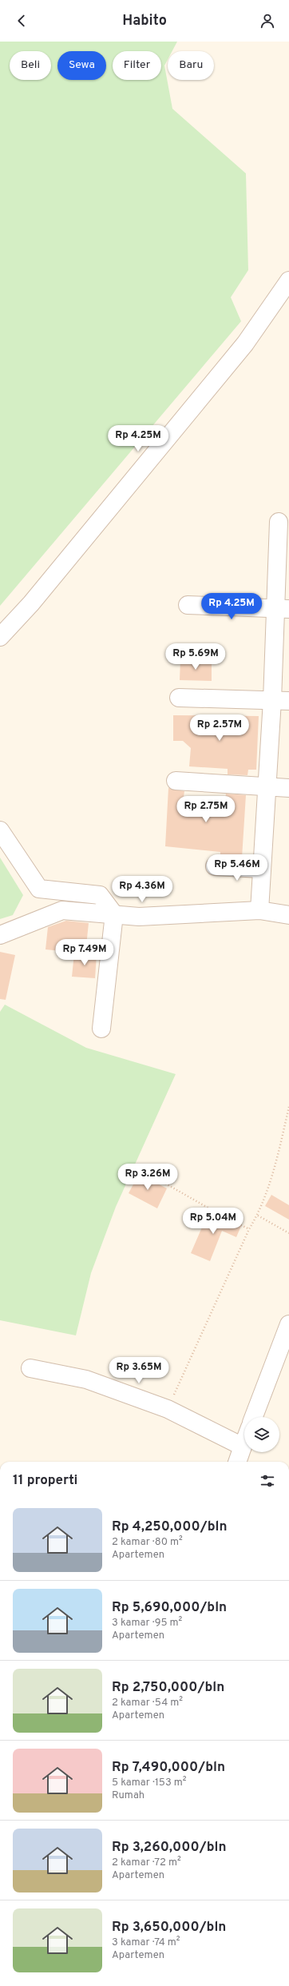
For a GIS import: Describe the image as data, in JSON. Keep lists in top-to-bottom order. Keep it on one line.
{"page":{"header":"Habito","chip":["Beli","Sewa","Filter","Baru"],"price":["Rp 4.25M","Rp 4.25M","Rp 5.69M","Rp 2.57M","Rp 2.75M","Rp 5.46M","Rp 4.36M","Rp 7.49M","Rp 3.26M","Rp 5.04M","Rp 3.65M"],"heading":"11 properti","list":[{"name":"Rp 4,250,000/bln","note":"2 kamar · 80 m² · Apartemen"},{"name":"Rp 5,690,000/bln","note":"3 kamar · 95 m² · Apartemen"},{"name":"Rp 2,750,000/bln","note":"2 kamar · 54 m² · Apartemen"},{"name":"Rp 7,490,000/bln","note":"5 kamar · 153 m² · Rumah"},{"name":"Rp 3,260,000/bln","note":"2 kamar · 72 m² · Apartemen"},{"name":"Rp 3,650,000/bln","note":"3 kamar · 74 m² · Apartemen"}]}}
